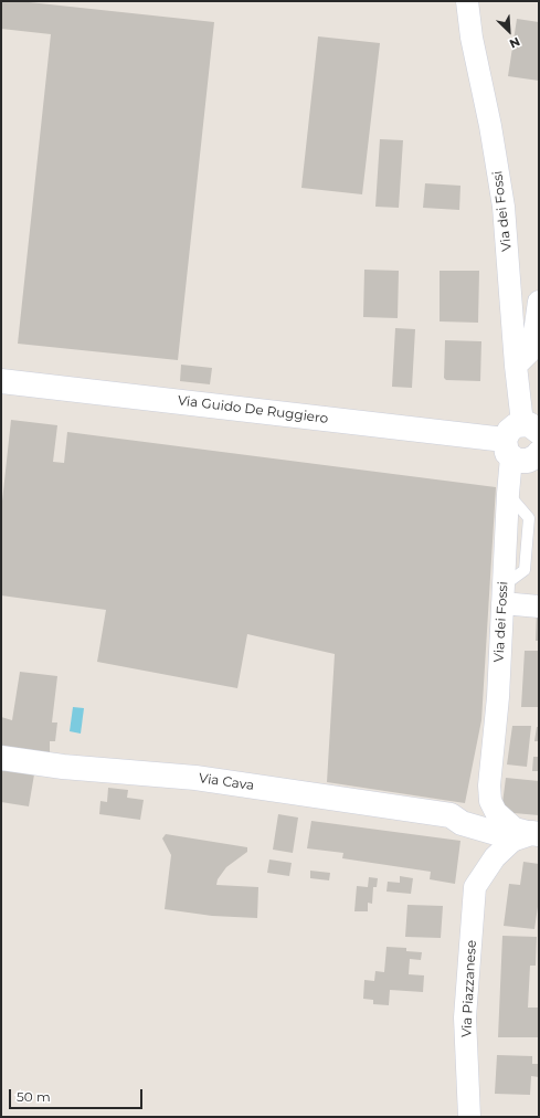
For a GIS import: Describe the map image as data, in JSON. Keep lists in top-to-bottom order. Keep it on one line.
{"streets":{"street":["Via dei Fossi","Via Guido De Ruggiero","Via Cava","Via Piazzanese"]},"crossings":[["Via dei Fossi","Via Guido De Ruggiero"],["Via dei Fossi","Via Cava"],["Via dei Fossi","Via Piazzanese"],["Via Cava","Via Piazzanese"]],"scale_bar":"50 m","north":"bottom right"}
